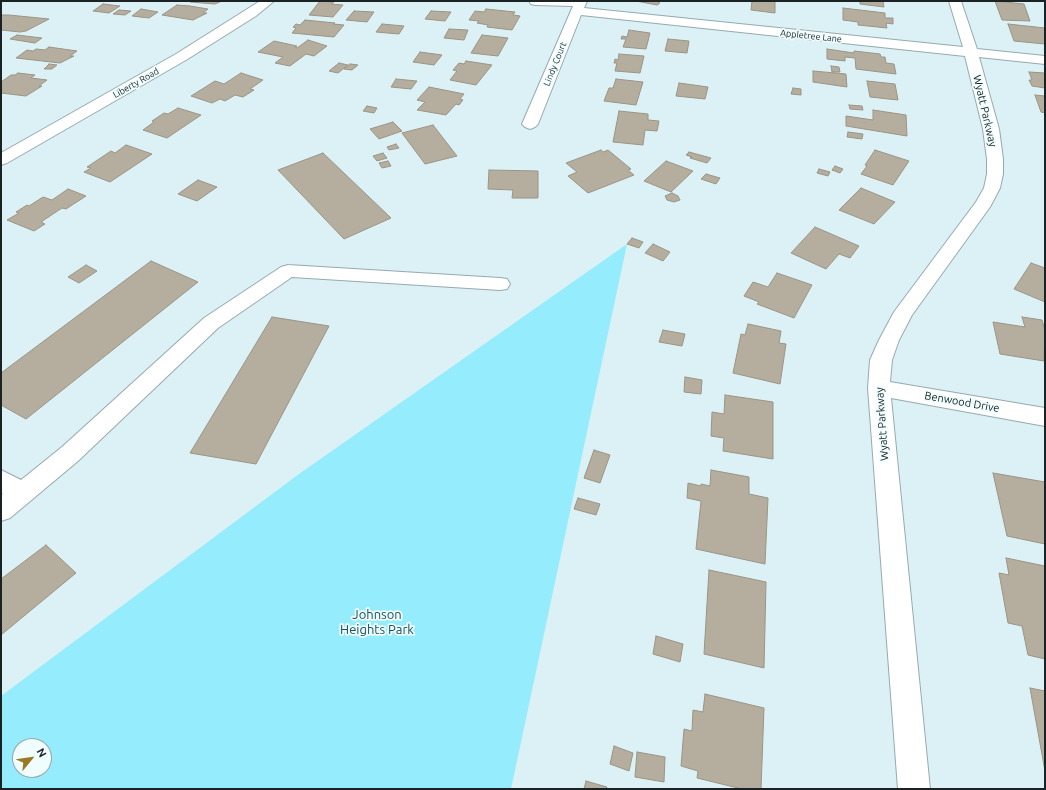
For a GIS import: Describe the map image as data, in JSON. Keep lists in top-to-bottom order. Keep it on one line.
{"streets":{"street":["Appletree Lane","Lindy Court","Liberty Road","Wyatt Parkway","Benwood Drive"]},"crossings":[["Appletree Lane","Lindy Court"],["Appletree Lane","Wyatt Parkway"],["Wyatt Parkway","Benwood Drive"]],"parks":["Johnson Heights Park"],"north":"top right"}
